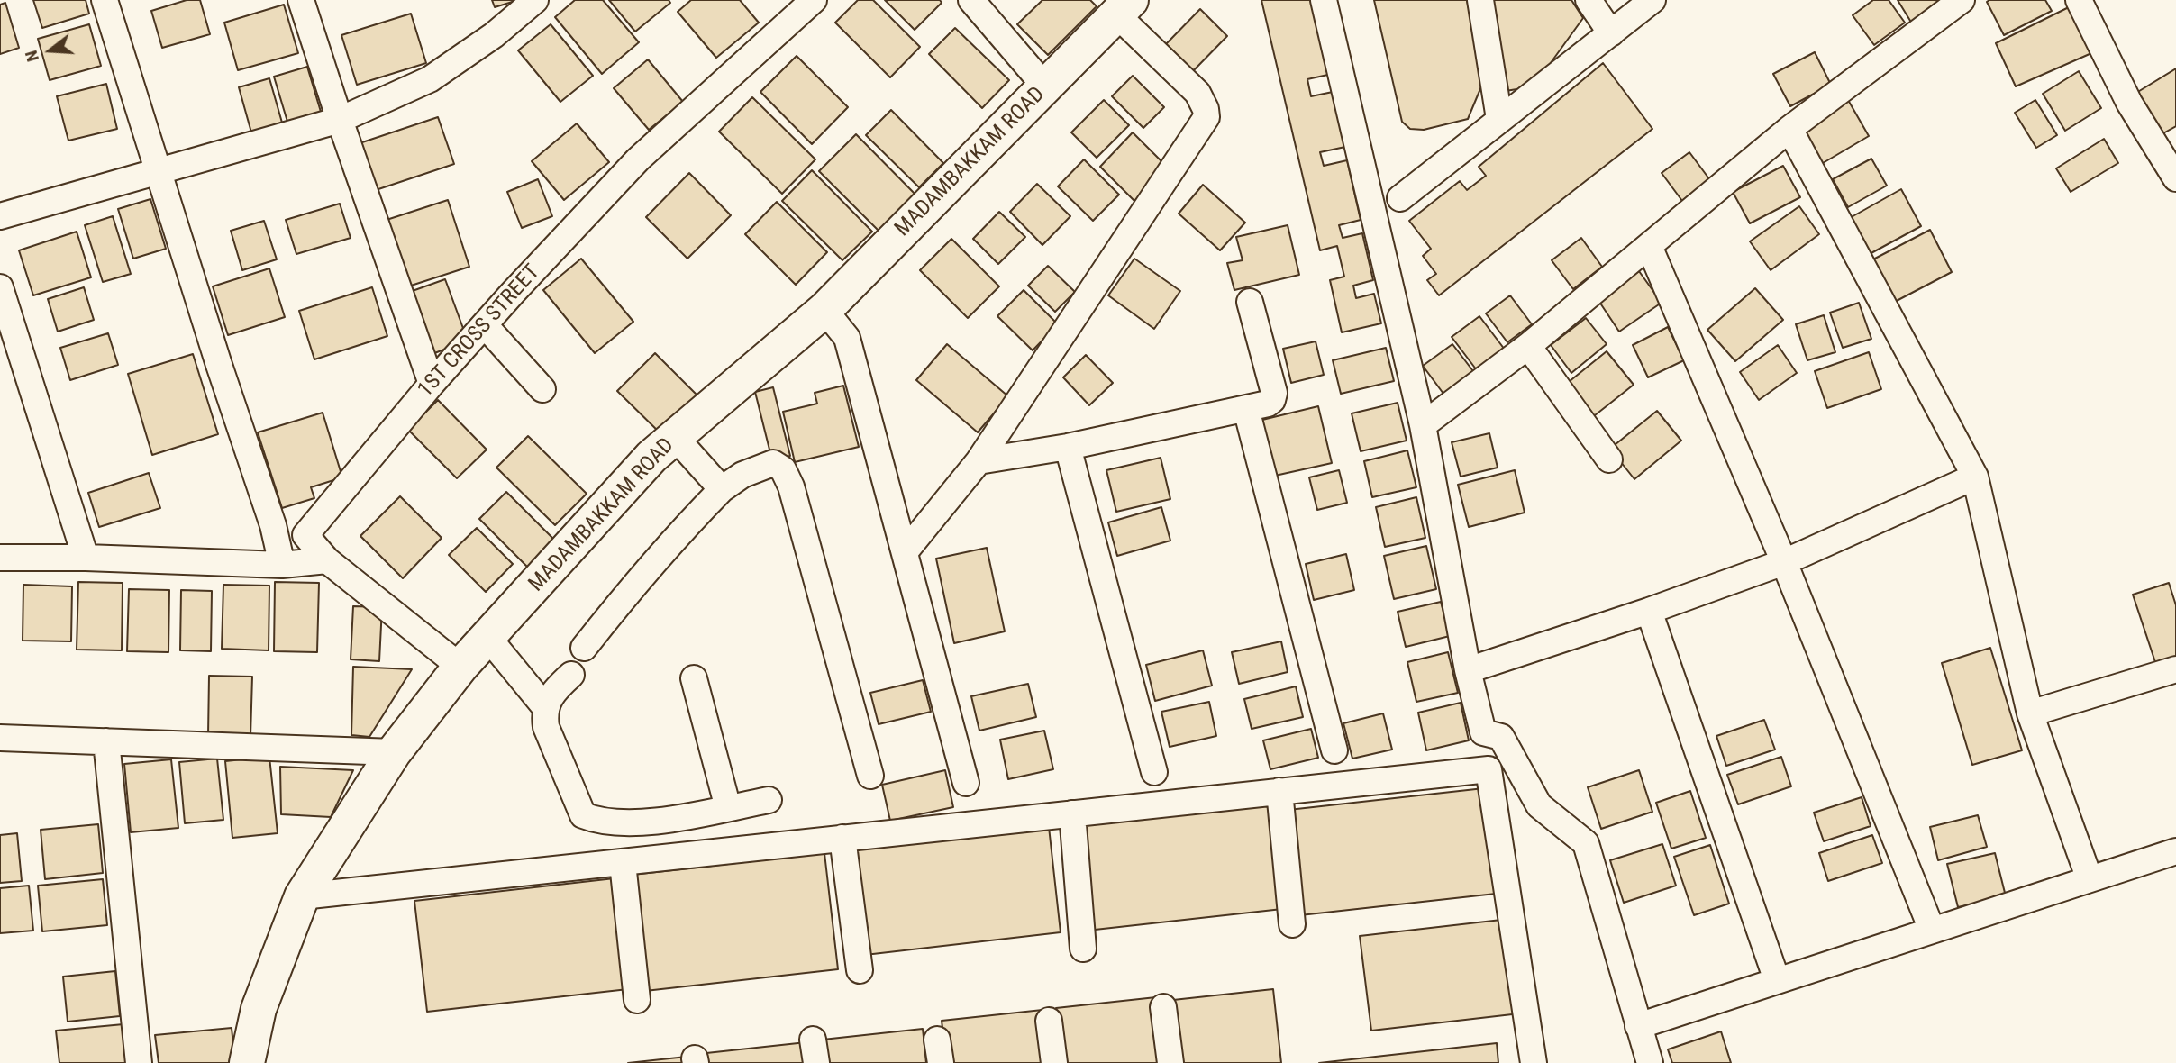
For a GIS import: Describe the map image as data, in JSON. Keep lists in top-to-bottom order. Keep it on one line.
{"streets":{"street":["MADAMBAKKAM ROAD","1ST CROSS STREET"]},"north":"left"}
